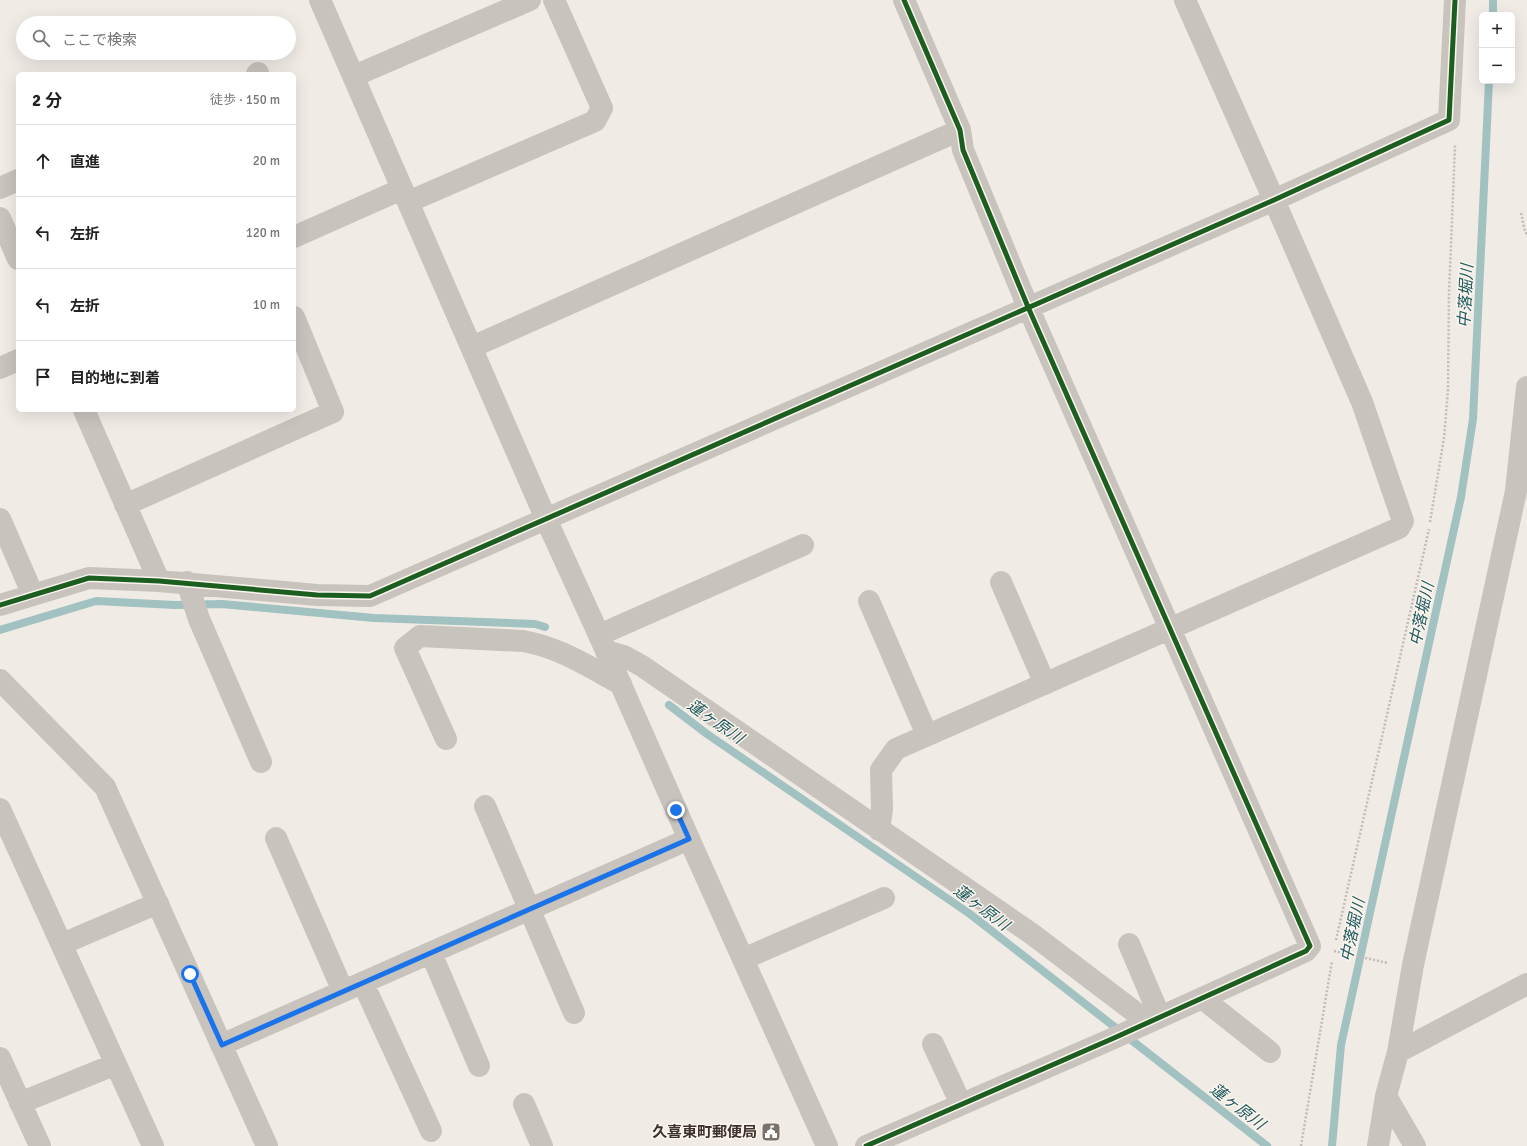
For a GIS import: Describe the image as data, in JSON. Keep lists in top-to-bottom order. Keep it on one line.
{"water":["中落堀川","蓮ヶ原川"],"places":{"public building":["久喜東町郵便局"]},"page":{"map_buttons":["+","−"],"search":"ここで検索","heading":["2 分","徒歩 · 150 m"],"list":[["直進","20 m"],["左折","120 m"],["左折","10 m"],"目的地に到着"]}}
